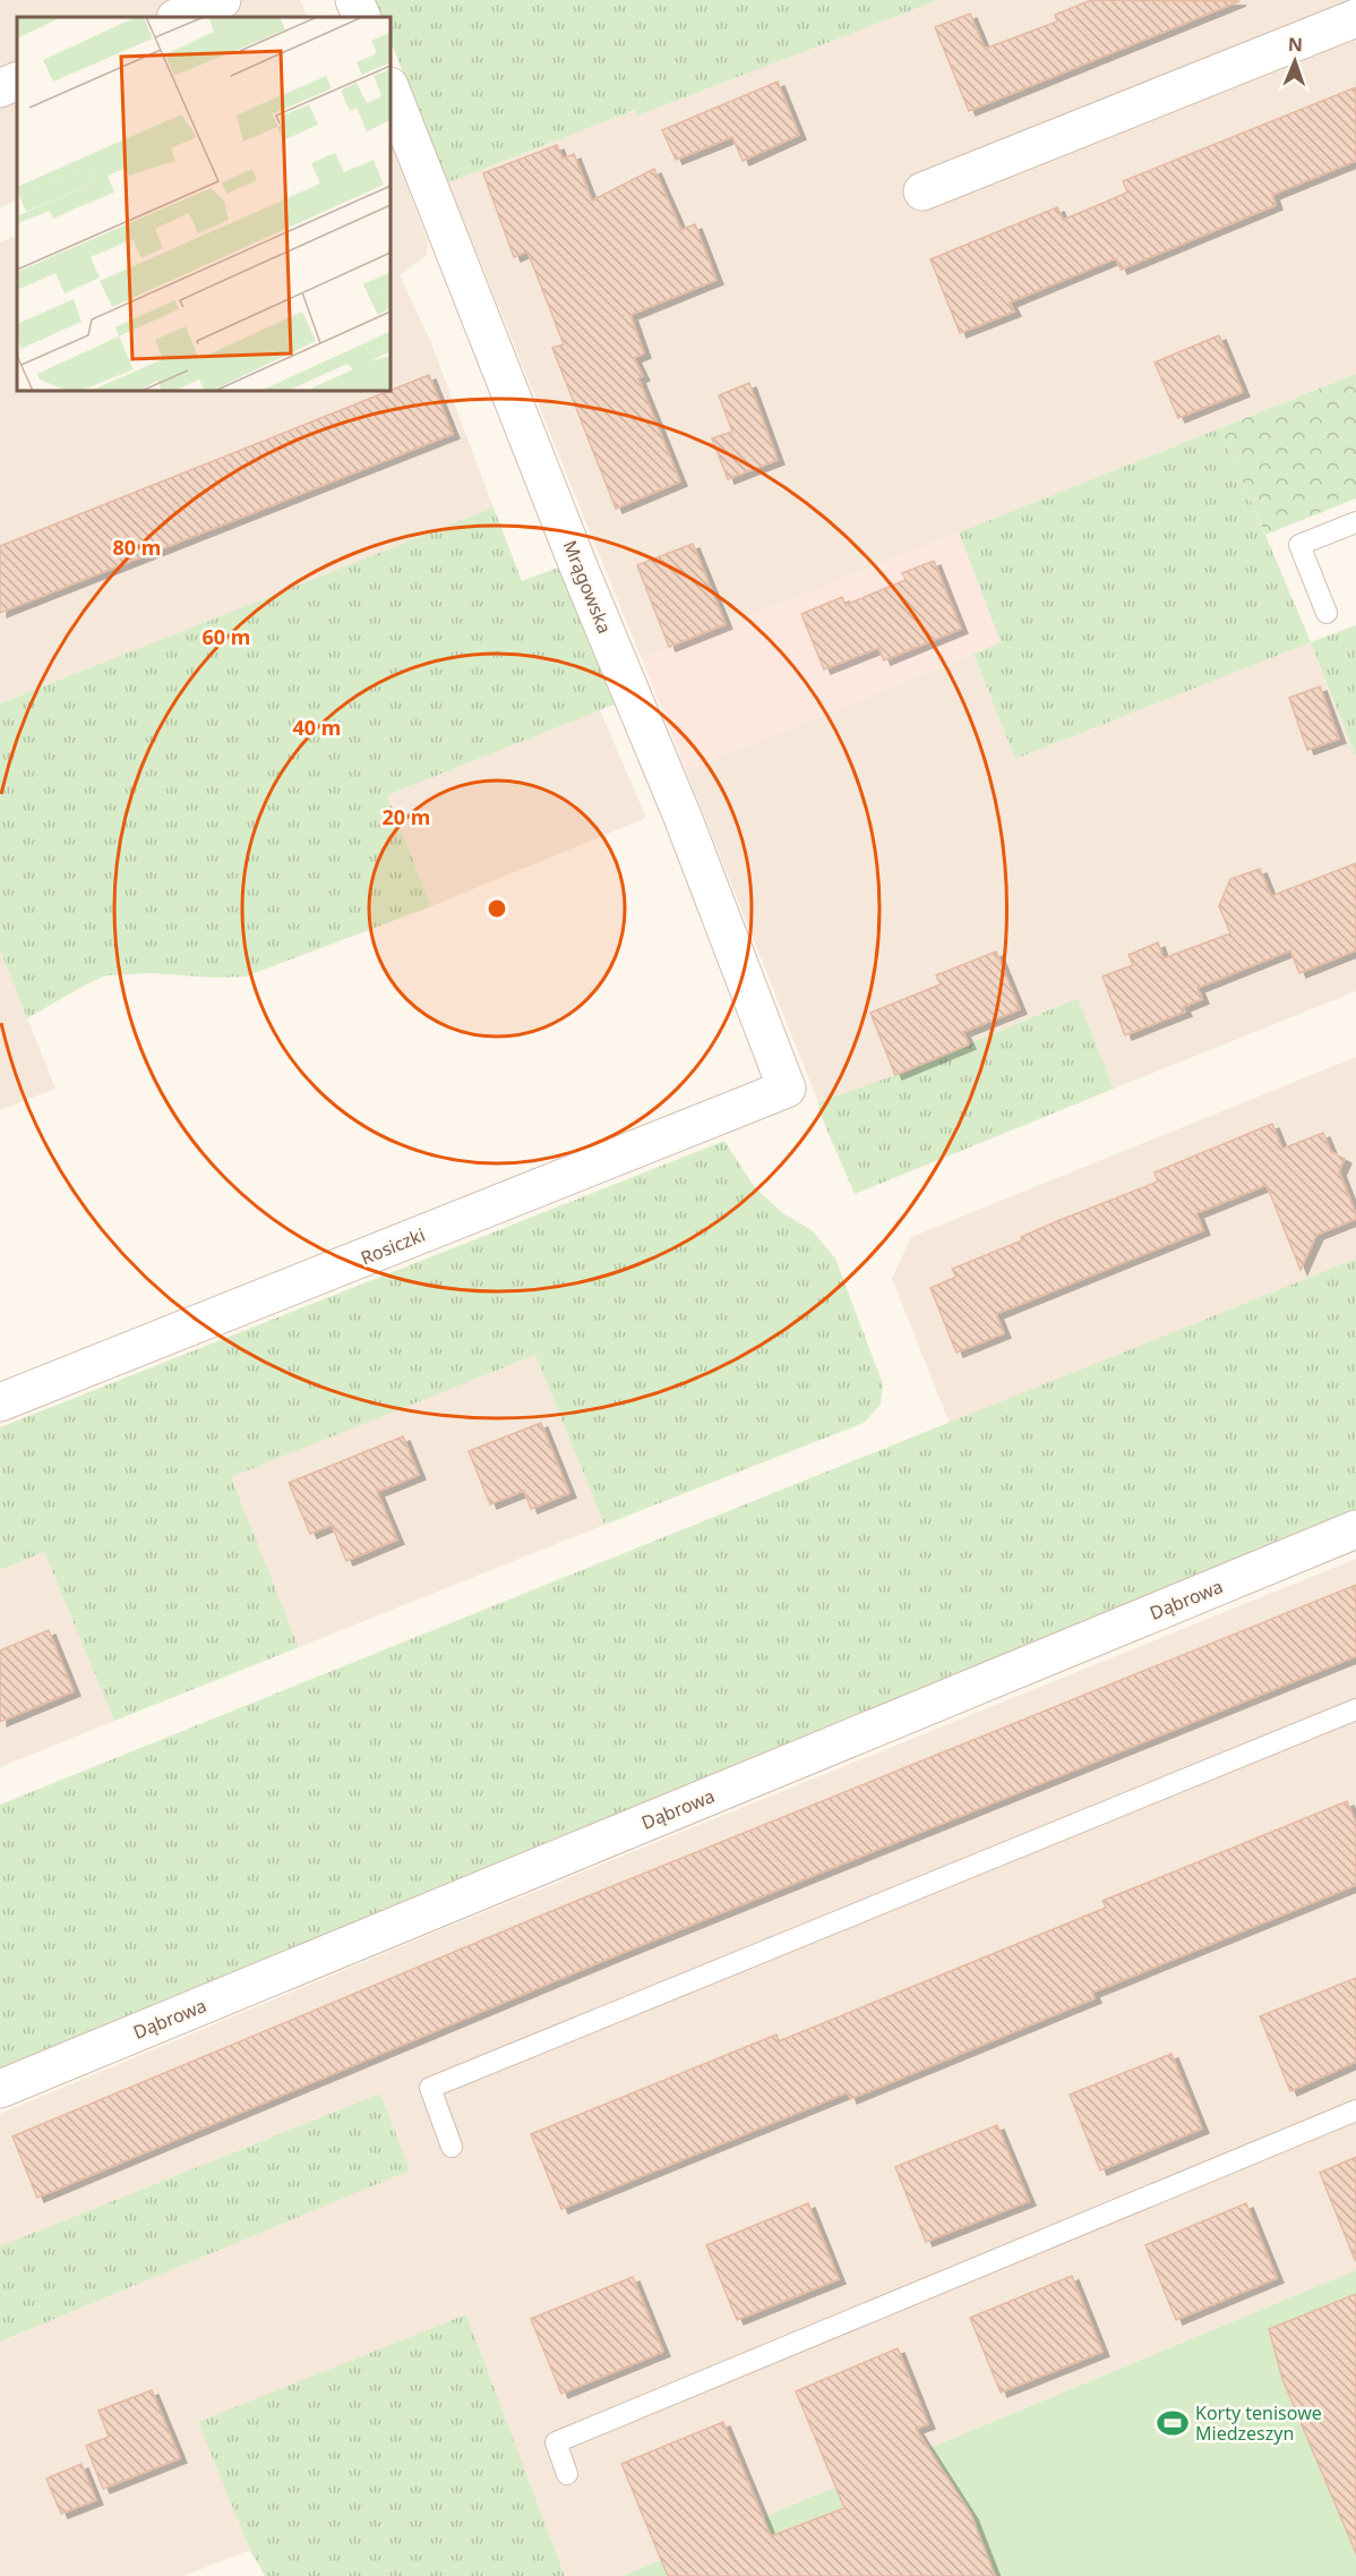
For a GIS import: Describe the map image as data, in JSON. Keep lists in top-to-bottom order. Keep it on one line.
{"streets":{"street":["Mrągowska","Rosiczki","Dąbrowa"]},"crossings":[["Mrągowska","Rosiczki"]],"places":{"sports":["Korty tenisowe Miedzeszyn"]},"north":"top","rings":["80 m","60 m","40 m","20 m"]}
